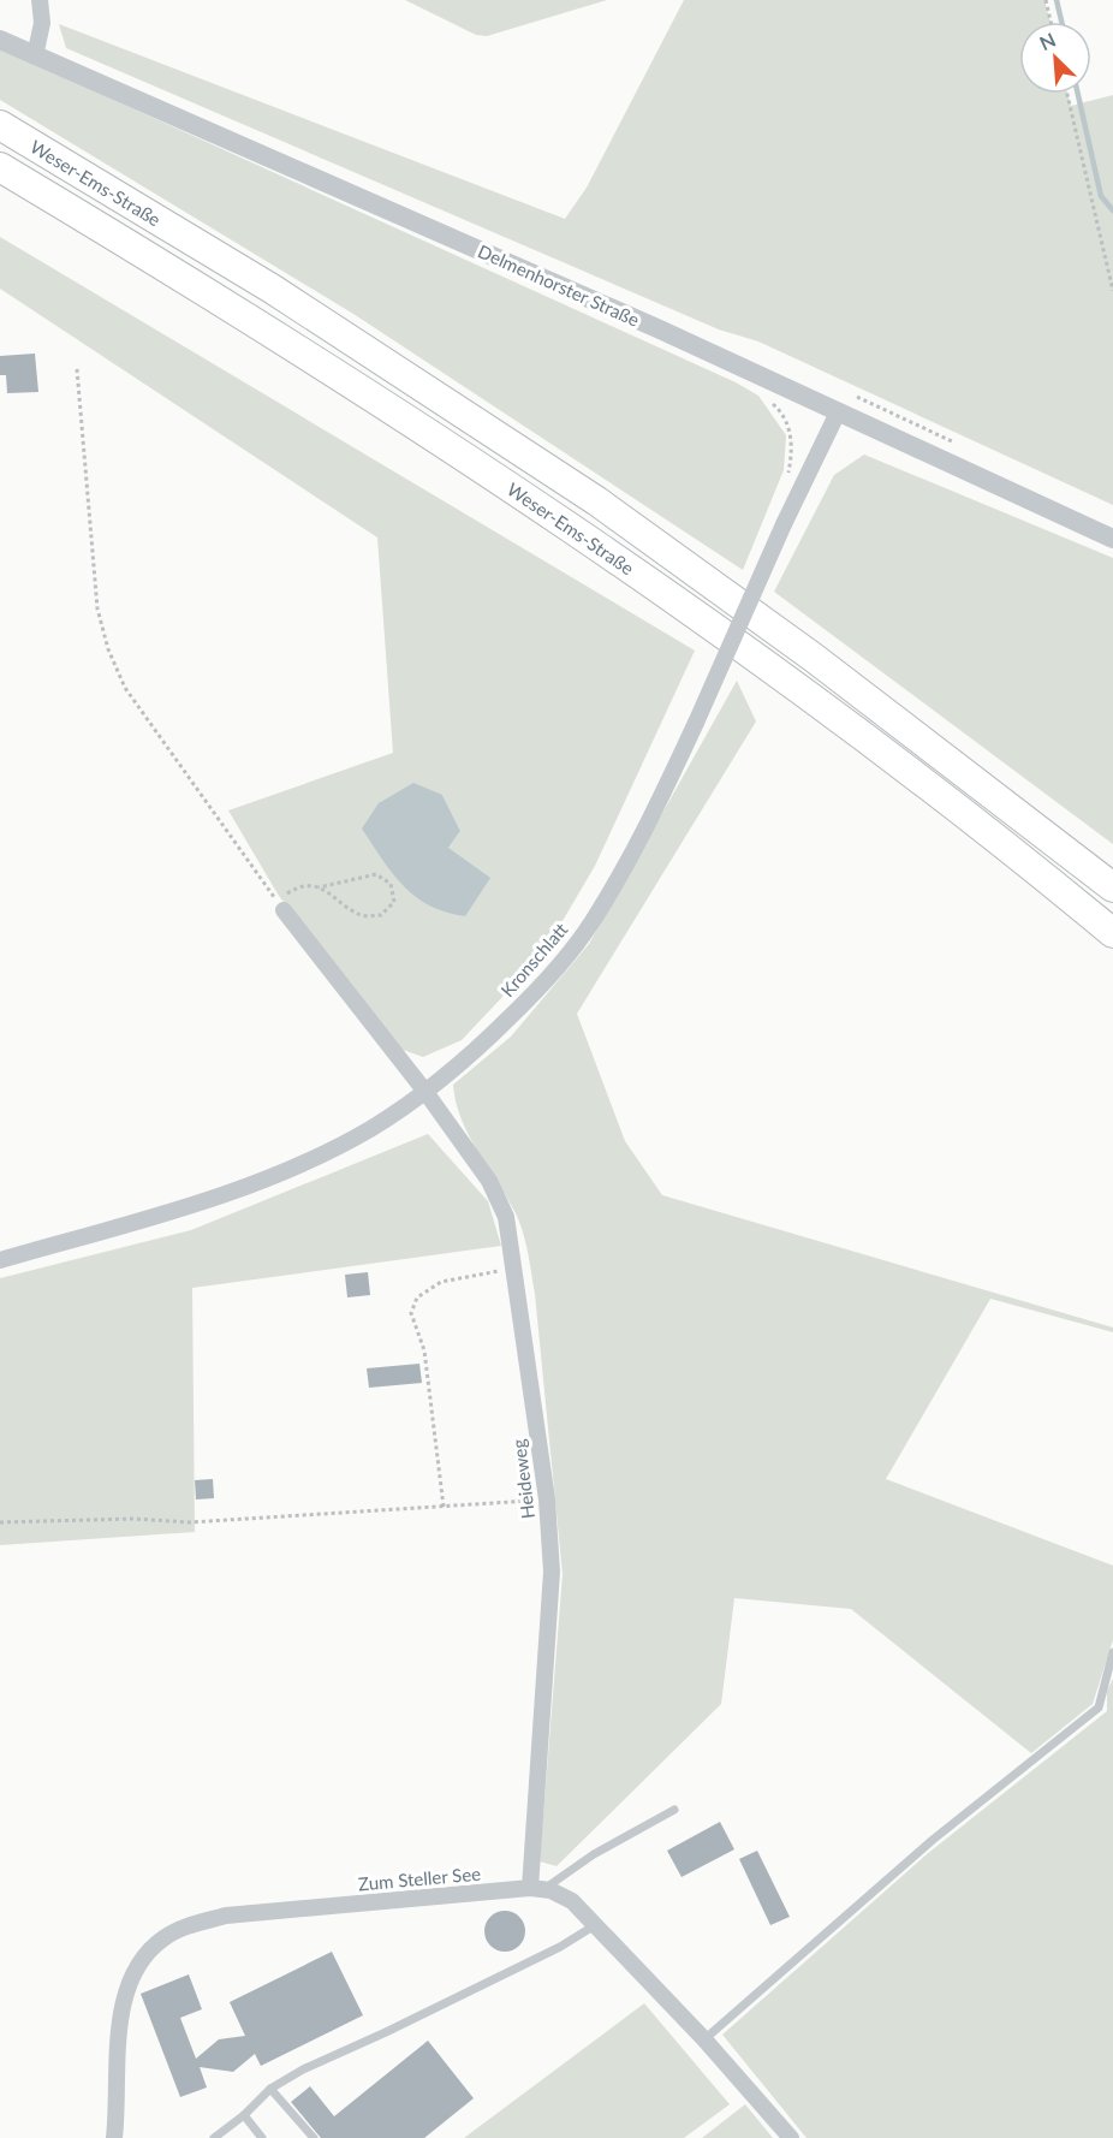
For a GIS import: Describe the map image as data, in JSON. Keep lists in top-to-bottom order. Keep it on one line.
{"streets":{"highway":["Weser-Ems-Straße"],"street":["Delmenhorster Straße","Kronschlatt","Heideweg","Zum Steller See"]},"crossings":[["Delmenhorster Straße","Kronschlatt"],["Kronschlatt","Heideweg"],["Heideweg","Zum Steller See"]],"north":"top left"}
